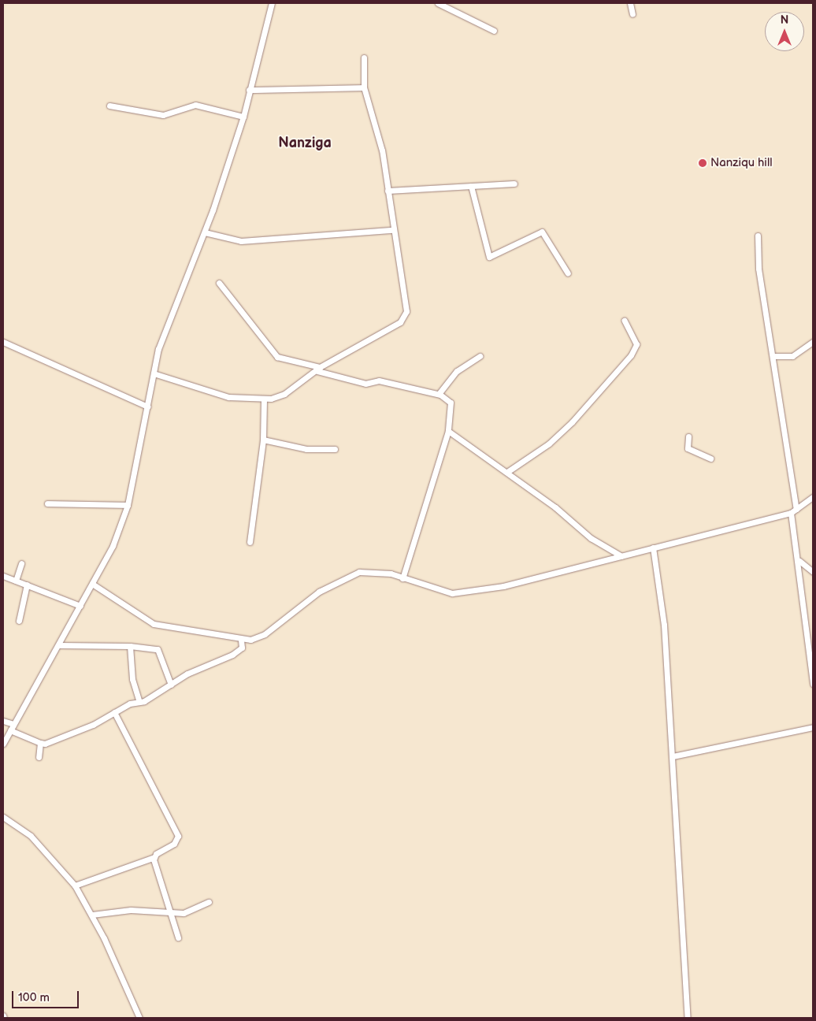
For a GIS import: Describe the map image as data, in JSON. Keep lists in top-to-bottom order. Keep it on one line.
{"districts":["Nanziga"],"places":["Nanziqu hill"],"scale_bar":"100 m","north":"top"}
